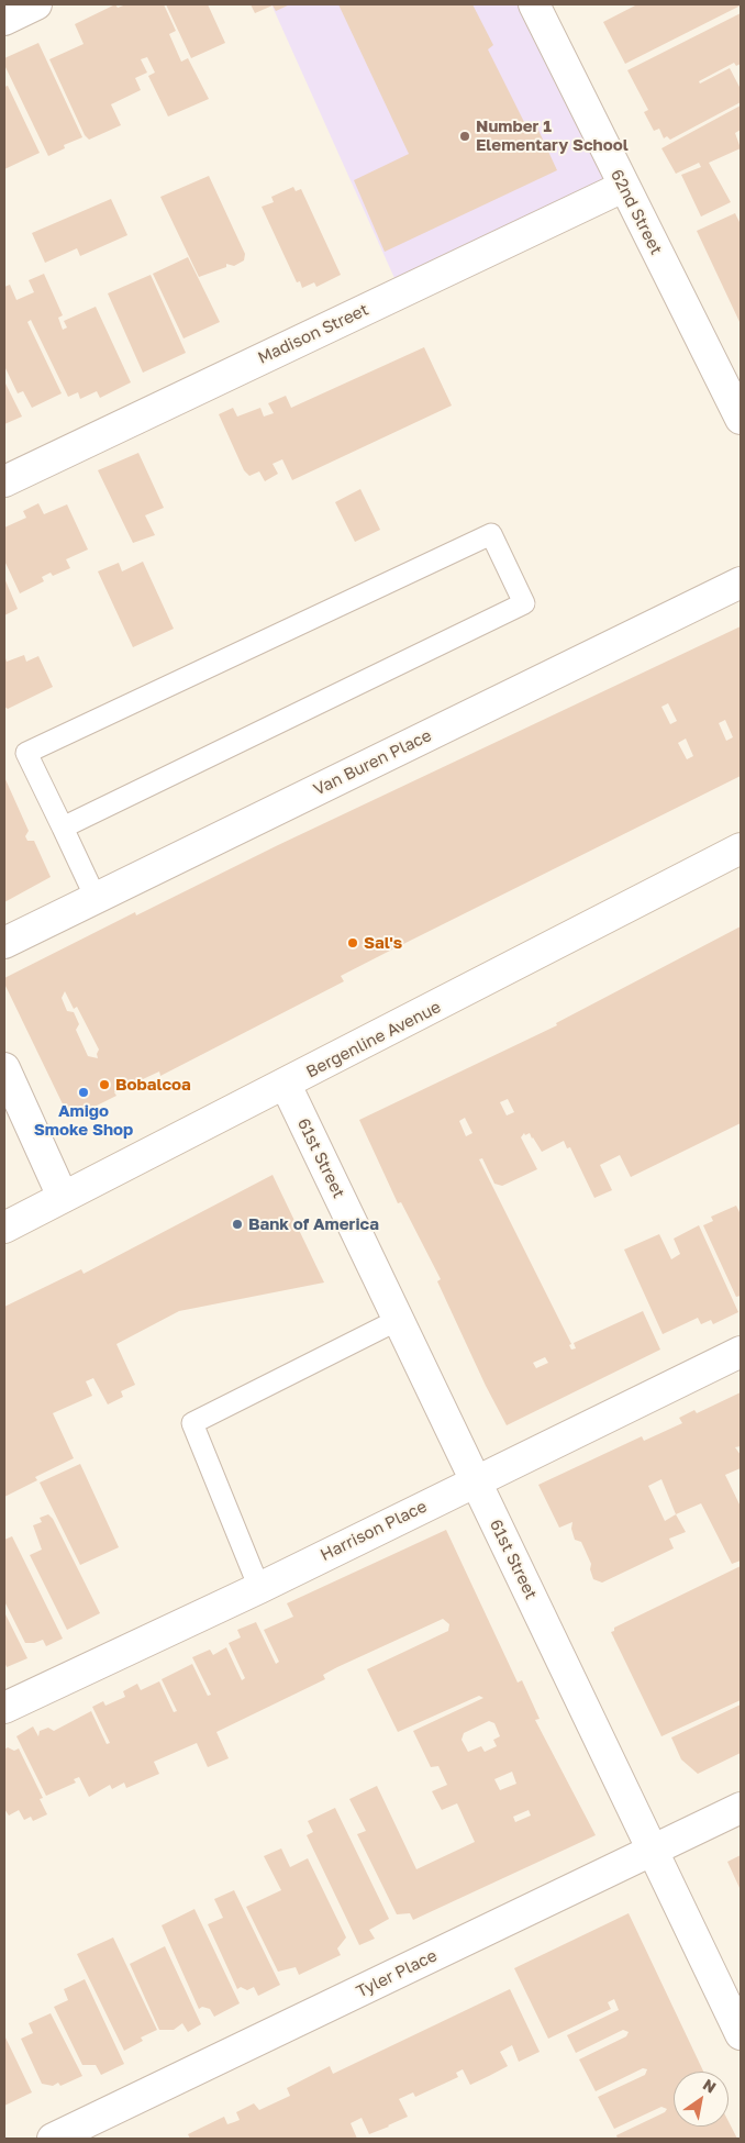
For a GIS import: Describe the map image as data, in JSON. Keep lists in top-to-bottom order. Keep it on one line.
{"streets":{"street":["62nd Street","Madison Street","Van Buren Place","Bergenline Avenue","61st Street","Harrison Place","Tyler Place"]},"crossings":[["62nd Street","Madison Street"],["Bergenline Avenue","61st Street"],["61st Street","Harrison Place"],["61st Street","Tyler Place"]],"places":["Number 1 Elementary School","Sal's","Bobalcoa","Amigo Smoke Shop","Bank of America"],"north":"top right"}
